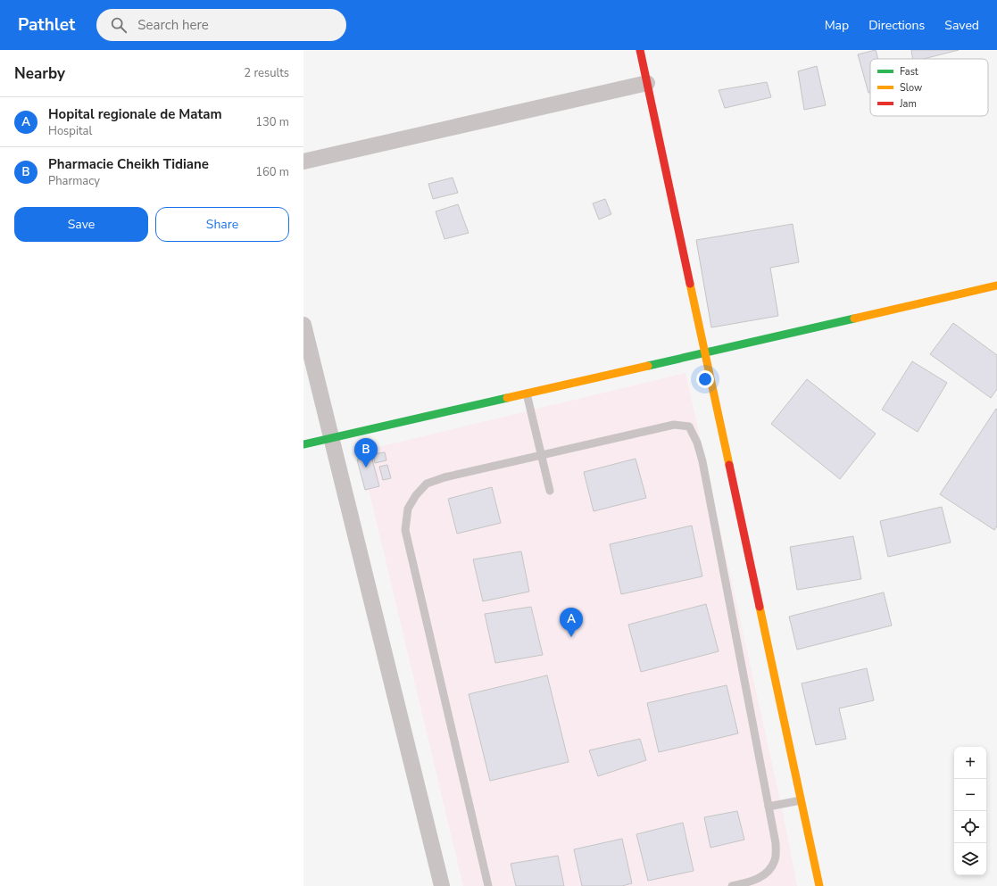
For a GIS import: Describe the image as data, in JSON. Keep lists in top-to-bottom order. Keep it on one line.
{"legend":["Fast","Slow","Jam"],"page":{"header":"Pathlet","search":"Search here","nav":["Map","Directions","Saved"],"heading":["Nearby","2 results"],"list":[{"mark":"A","name":"Hopital regionale de Matam","note":"Hospital","value":"130 m"},{"mark":"B","name":"Pharmacie Cheikh Tidiane","note":"Pharmacy","value":"160 m"}],"buttons":["Save","Share"],"pins":["B","A"],"map_buttons":["+","−"]}}
